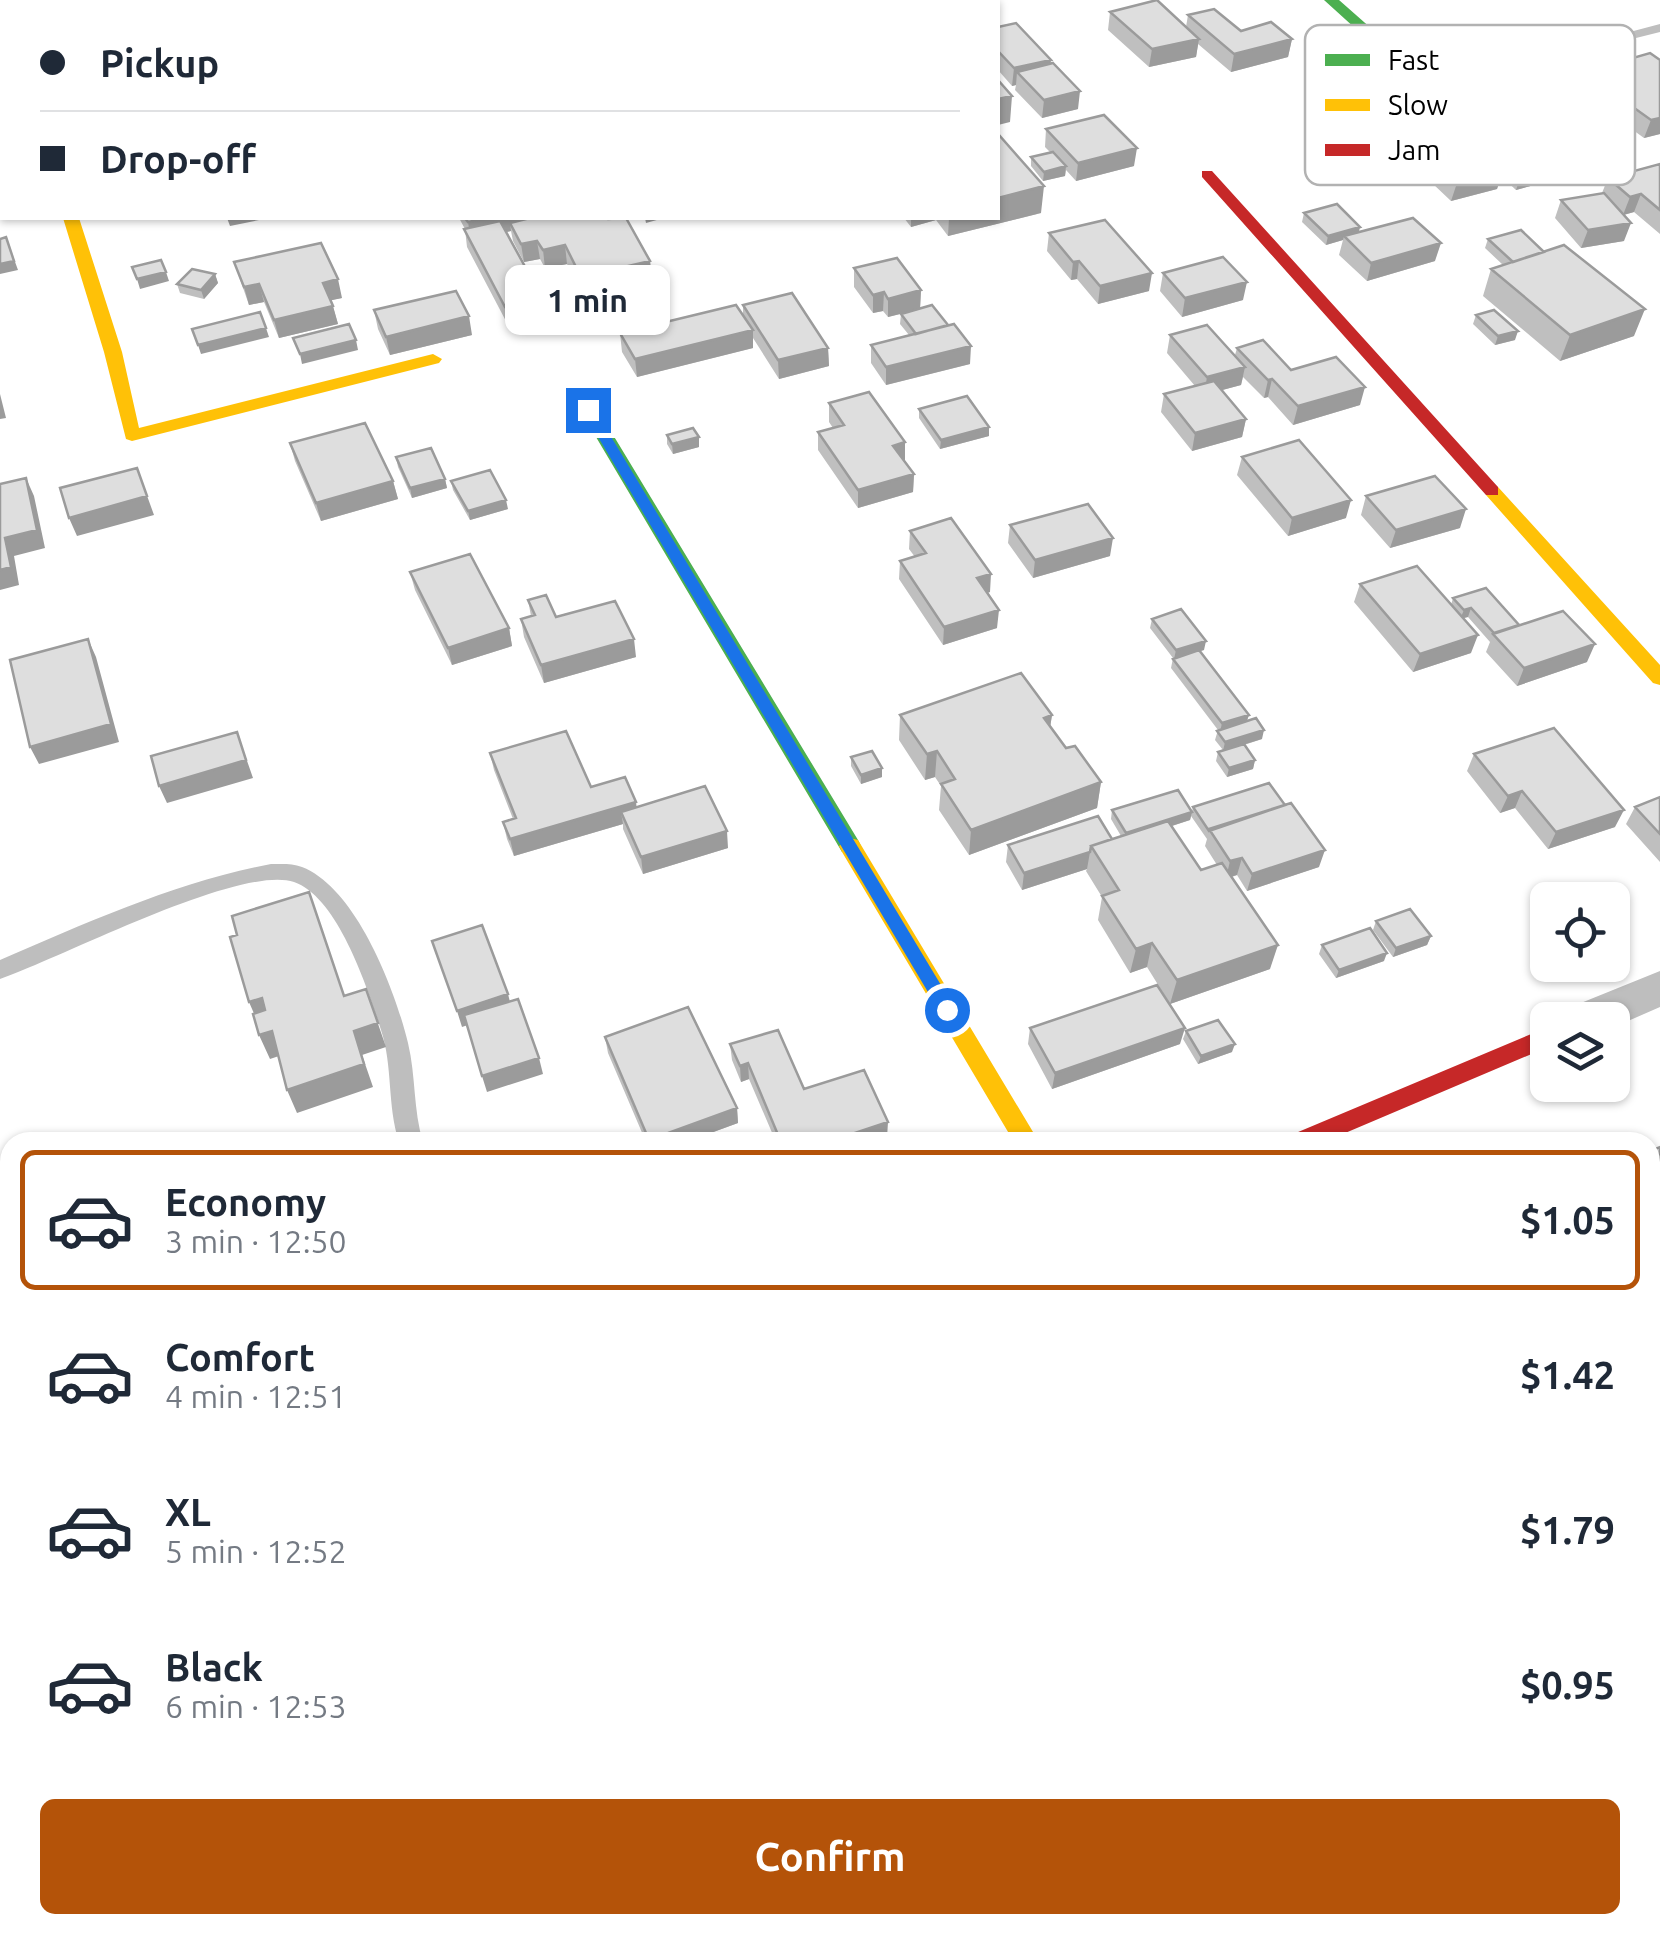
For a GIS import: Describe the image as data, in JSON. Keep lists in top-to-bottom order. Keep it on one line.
{"legend":["Fast","Slow","Jam"],"page":{"banner":["Pickup","Drop-off"],"bubble":"1 min","list":[{"name":"Economy","note":"3 min · 12:50","value":"$1.05"},{"name":"Comfort","note":"4 min · 12:51","value":"$1.42"},{"name":"XL","note":"5 min · 12:52","value":"$1.79"},{"name":"Black","note":"6 min · 12:53","value":"$0.95"}],"buttons":"Confirm"}}
